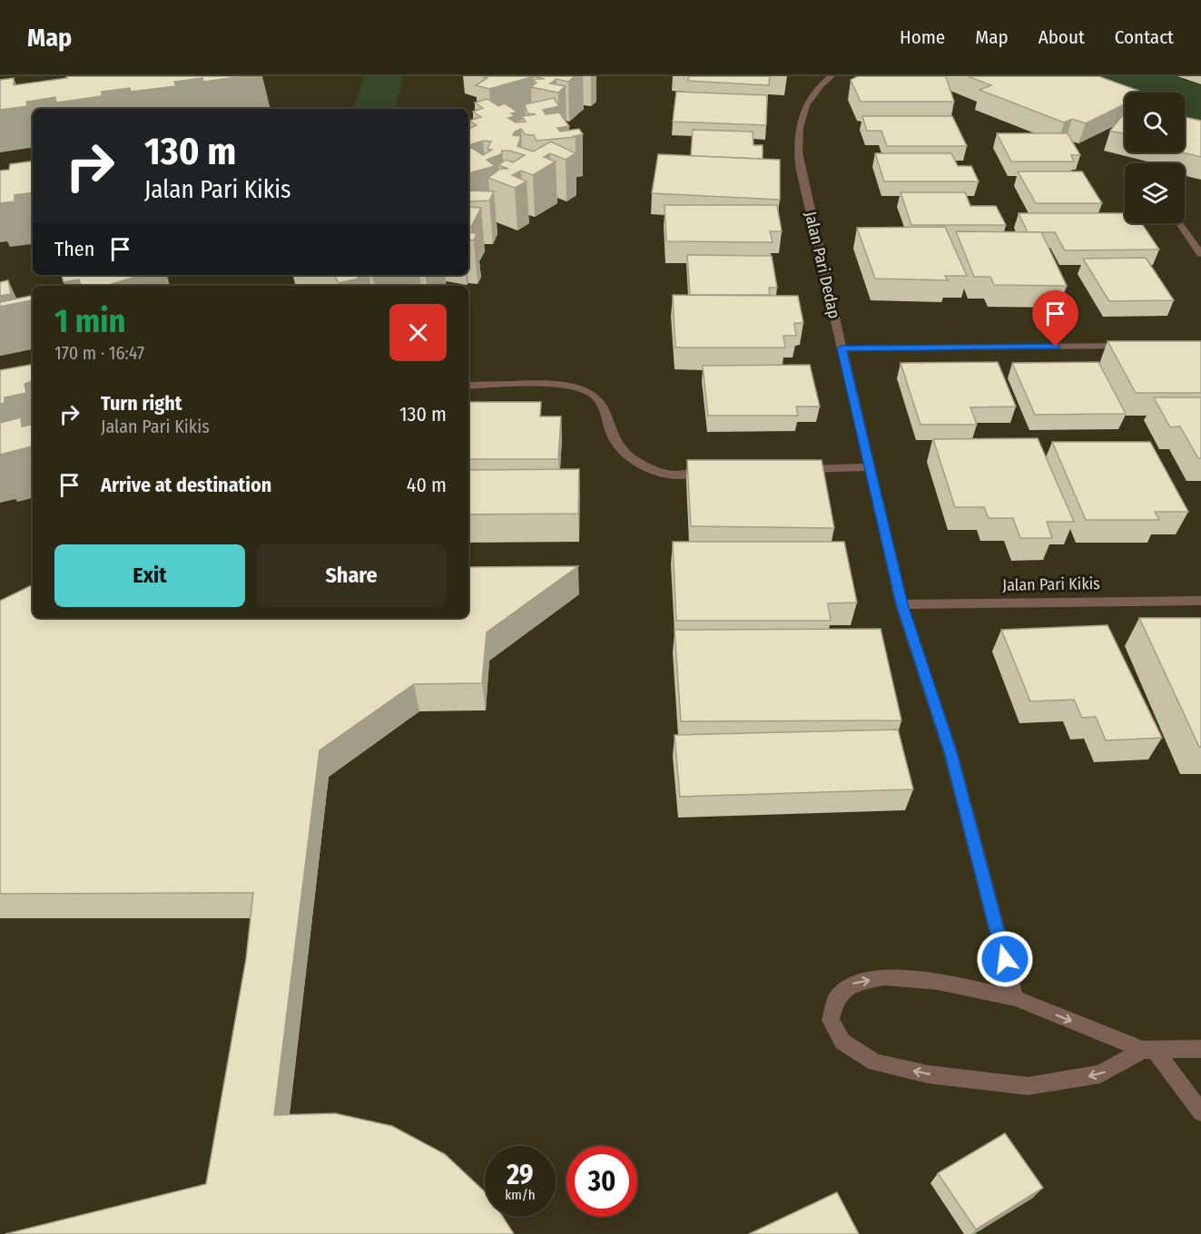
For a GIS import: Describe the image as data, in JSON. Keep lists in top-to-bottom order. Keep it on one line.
{"streets":{"street":["Jalan Pari Dedap","Jalan Pari Kikis"]},"crossings":[["Jalan Pari Dedap","Jalan Pari Kikis"]],"page":{"header":"Map","nav":["Home","Map","About","Contact"],"turn":["130 m","Jalan Pari Kikis"],"then":"Then","heading":["1 min","170 m · 16:47"],"list":[{"name":"Turn right","note":"Jalan Pari Kikis","value":"130 m"},{"name":"Arrive at destination","value":"40 m"}],"buttons":["Exit","Share"],"speed":"29 km/h","limit":"30"}}
